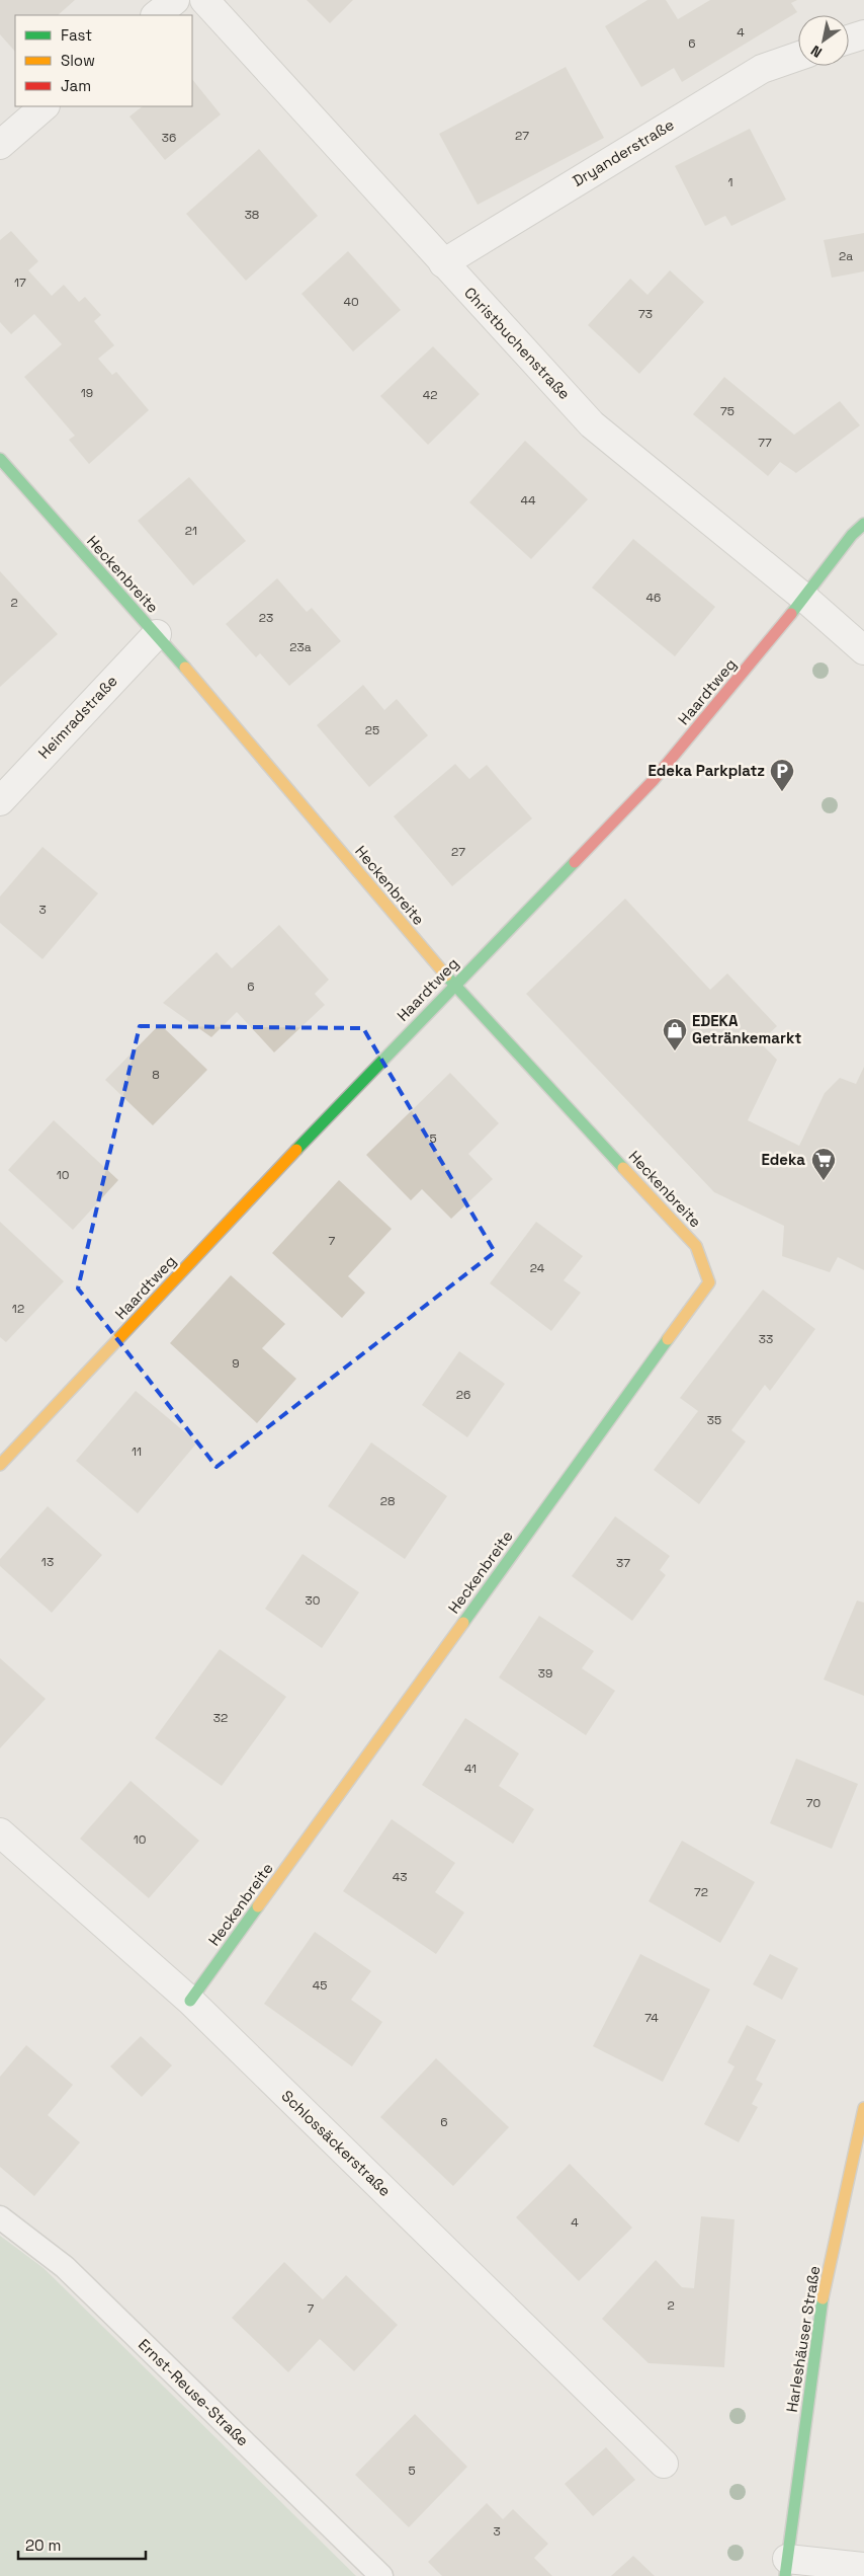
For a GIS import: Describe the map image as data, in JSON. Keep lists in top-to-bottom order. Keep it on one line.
{"streets":{"street":["Dryanderstraße","Christbuchenstraße","Heckenbreite","Haardtweg","Heimradstraße","Schlossäckerstraße","Harleshäuser Straße"],"lane":["Ernst-Reuse-Straße"]},"crossings":[["Dryanderstraße","Christbuchenstraße"],["Christbuchenstraße","Haardtweg"],["Heckenbreite","Haardtweg"],["Heckenbreite","Heimradstraße"],["Heckenbreite","Schlossäckerstraße"]],"places":{"parking":["Edeka Parkplatz"],"shop":["EDEKA Getränkemarkt"],"supermarket":["Edeka"]},"house_numbers":["4","6","27","36","1","38","2a","17","40","73","19","42","75","77","44","21","46","2","23","23a","25","27","3","6","8","5","10","7","24","12","33","9","26","35","11","28","13","37","30","39","32","41","70","10","43","72","45","74","6","4","2","7","5","3"],"legend":["Fast","Slow","Jam"],"scale_bar":"20 m","north":"bottom left"}
